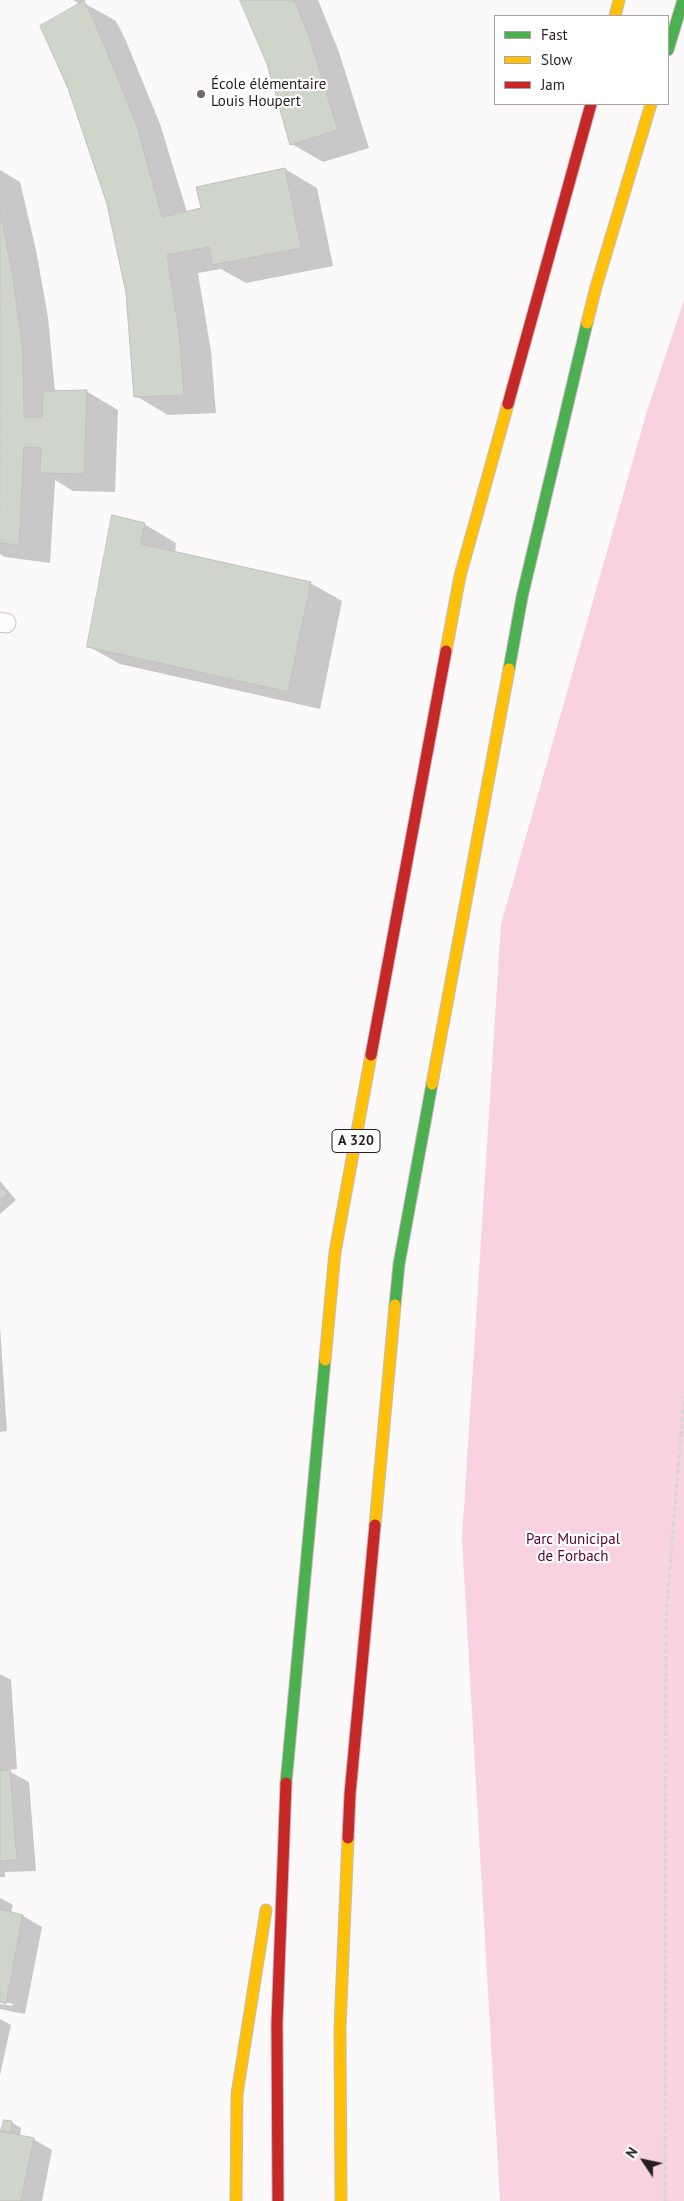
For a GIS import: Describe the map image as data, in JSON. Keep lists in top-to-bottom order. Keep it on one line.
{"streets":{"highway":["A 320"]},"parks":["Parc Municipal de Forbach"],"places":["École élémentaire Louis Houpert"],"legend":["Fast","Slow","Jam"],"north":"top left"}
